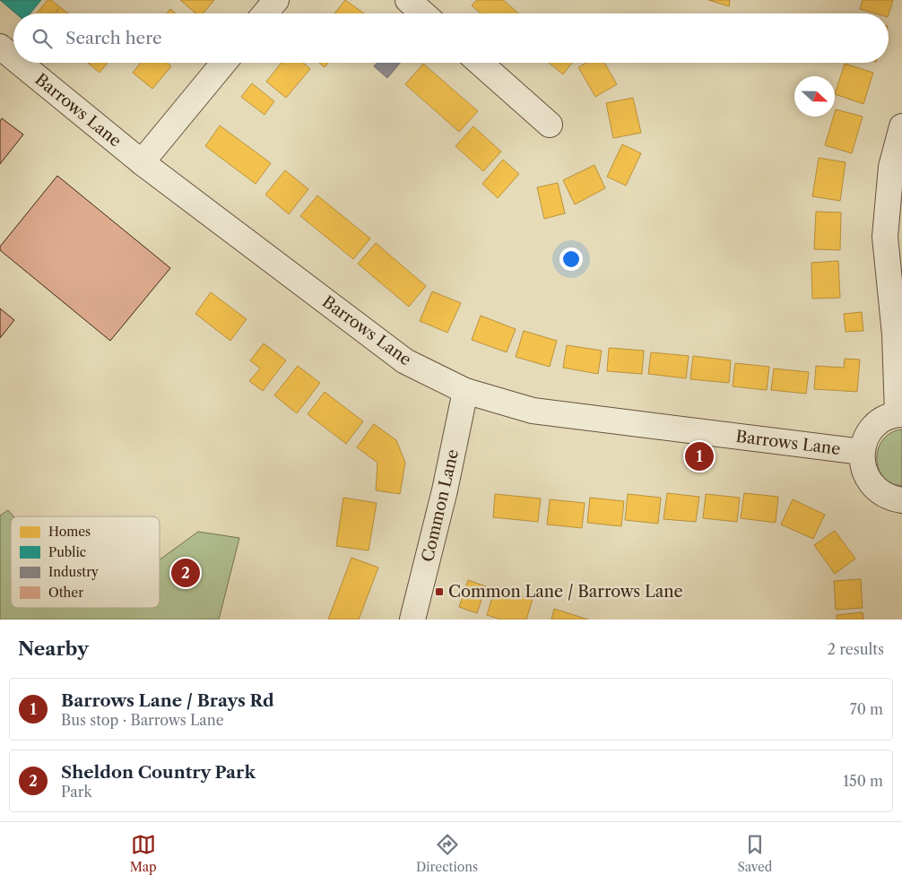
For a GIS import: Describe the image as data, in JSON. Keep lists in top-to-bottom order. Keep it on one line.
{"streets":{"street":["Barrows Lane","Common Lane"]},"crossings":[["Barrows Lane","Common Lane"]],"places":{"transit":["Common Lane / Barrows Lane"]},"legend":["Homes","Public","Industry","Other"],"north":"right","page":{"search":"Search here","pins":["1","2"],"heading":["Nearby","2 results"],"list":[{"mark":"1","name":"Barrows Lane / Brays Rd","note":"Bus stop · Barrows Lane","value":"70 m"},{"mark":"2","name":"Sheldon Country Park","note":"Park","value":"150 m"}],"nav":["Map","Directions","Saved"]}}
